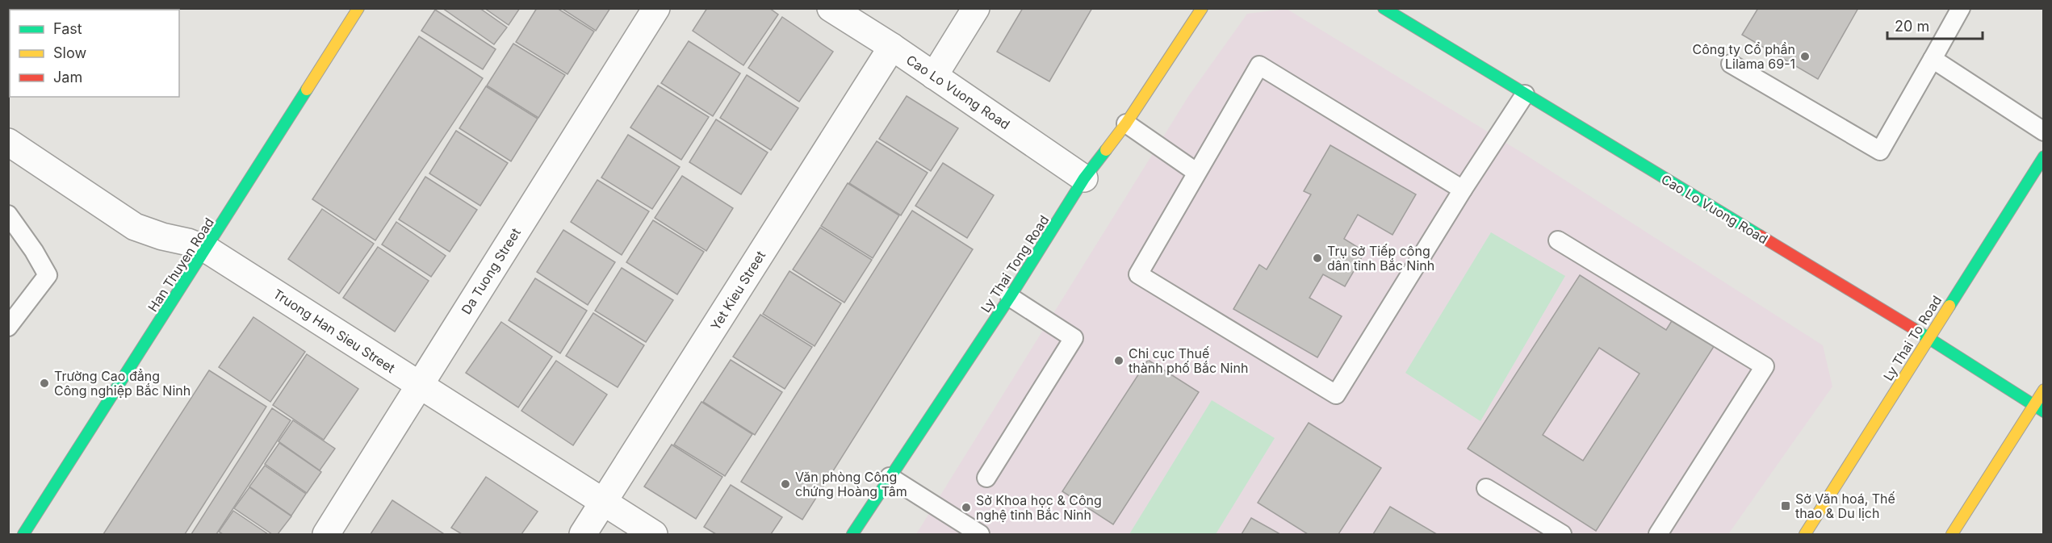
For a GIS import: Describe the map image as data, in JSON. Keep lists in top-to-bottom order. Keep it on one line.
{"streets":{"street":["Cao Lo Vuong Road","Ly Thai Tong Road","Han Thuyen Road","Da Tuong Street","Yet Kieu Street","Truong Han Sieu Street","Ly Thai To Road"]},"crossings":[["Cao Lo Vuong Road","Ly Thai Tong Road"],["Cao Lo Vuong Road","Yet Kieu Street"],["Cao Lo Vuong Road","Ly Thai To Road"],["Han Thuyen Road","Truong Han Sieu Street"],["Da Tuong Street","Truong Han Sieu Street"],["Yet Kieu Street","Truong Han Sieu Street"]],"places":{"other":["Công ty Cổ phần Lilama 69-1","Trụ sở Tiếp công dân tỉnh Bắc Ninh","Chi cục Thuế thành phố Bắc Ninh","Trường Cao đẳng Công nghiệp Bắc Ninh","Văn phòng Công chứng Hoàng Tâm","Sở Khoa học & Công nghệ tỉnh Bắc Ninh"],"transit":["Sở Văn hoá, Thế thao & Du lịch"]},"legend":["Fast","Slow","Jam"],"scale_bar":"20 m"}
